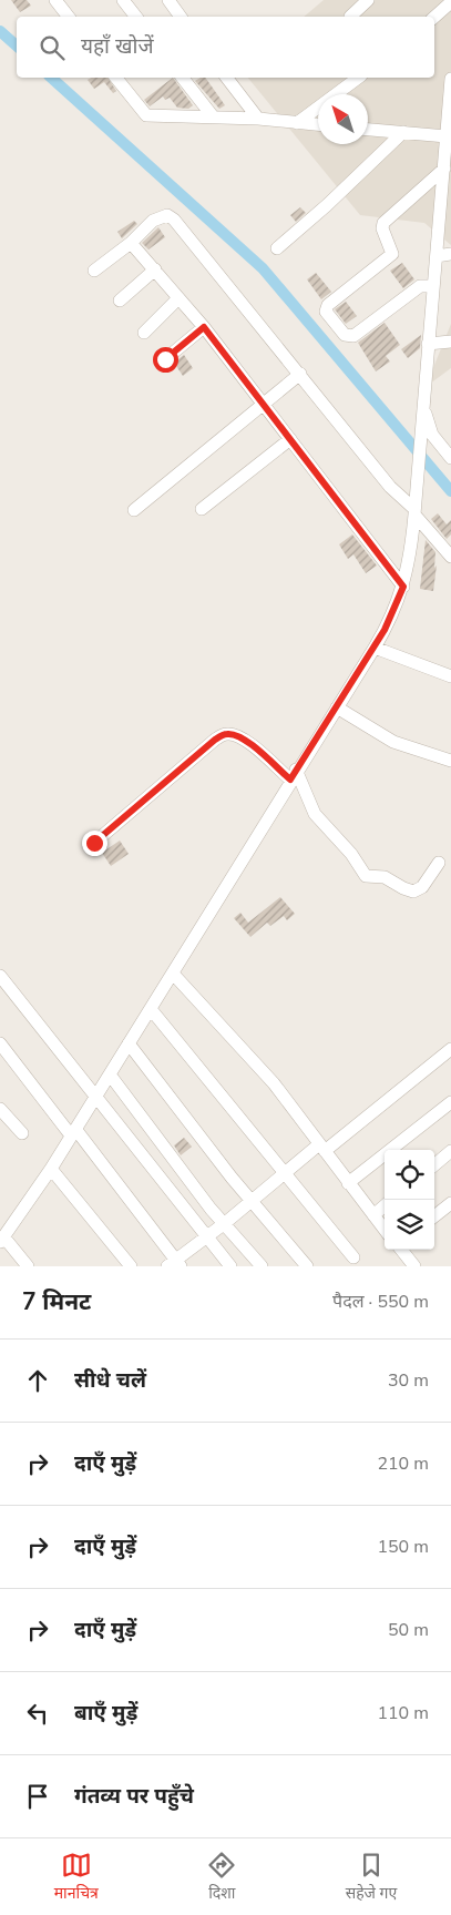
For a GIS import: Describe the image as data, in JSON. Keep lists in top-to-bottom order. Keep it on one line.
{"north":"top left","page":{"search":"यहाँ खोजें","heading":["7 मिनट","पैदल · 550 m"],"list":[["सीधे चलें","30 m"],["दाएँ मुड़ें","210 m"],["दाएँ मुड़ें","150 m"],["दाएँ मुड़ें","50 m"],["बाएँ मुड़ें","110 m"],"गंतव्य पर पहुँचे"],"nav":["मानचित्र","दिशा","सहेजे गए"]}}
